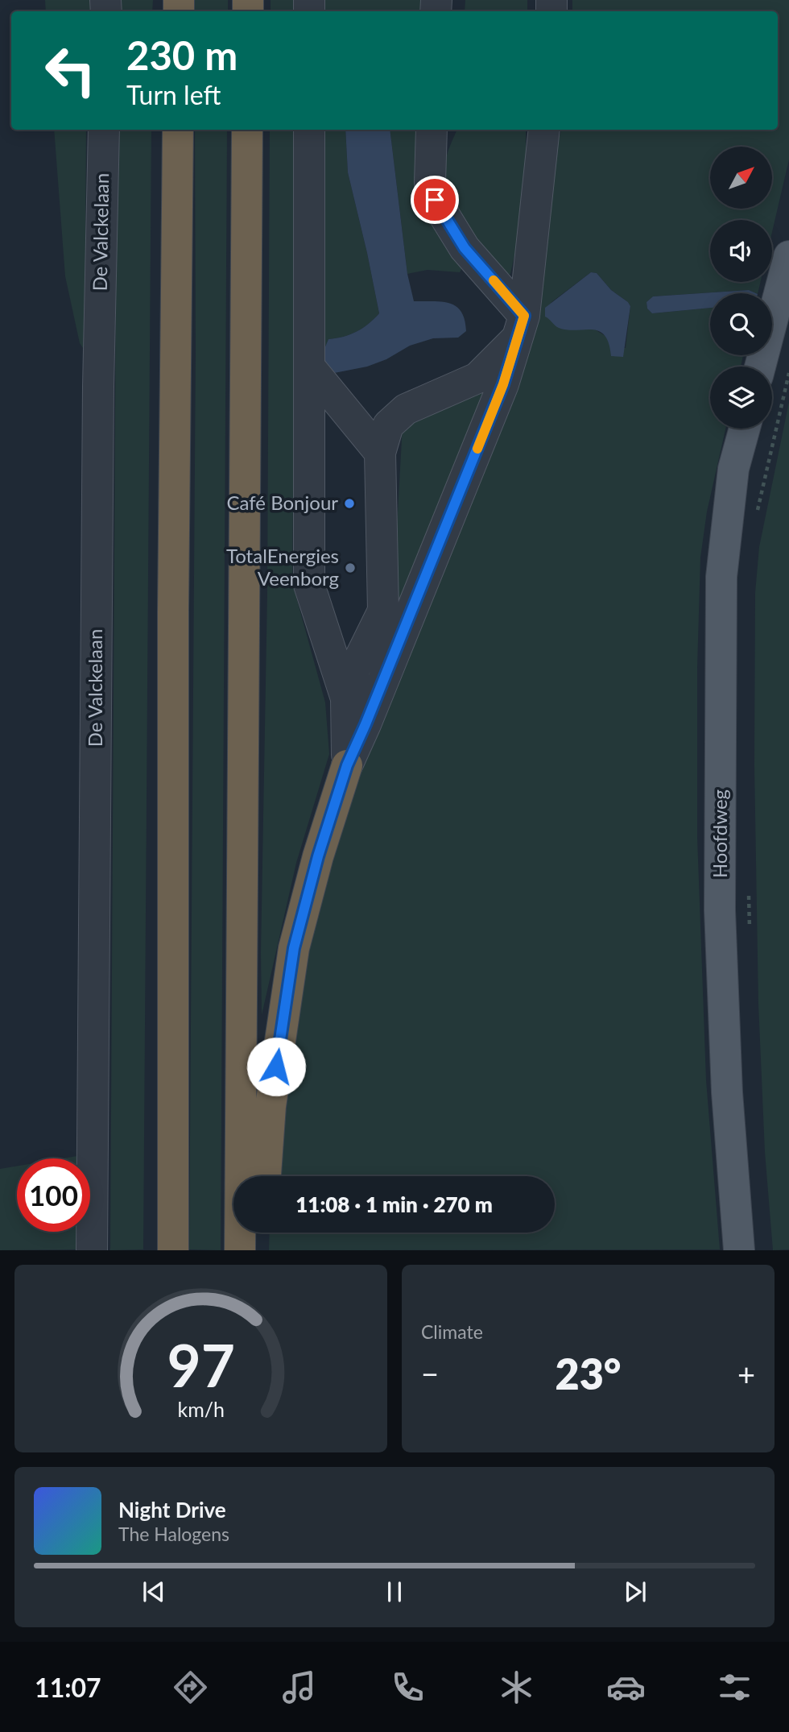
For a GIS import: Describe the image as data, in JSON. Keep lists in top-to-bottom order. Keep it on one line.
{"streets":{"main road":["Hoofdweg"],"street":["De Valckelaan"]},"places":["Café Bonjour","TotalEnergies Veenborg"],"north":"top right","page":{"turn":["230 m","Turn left"],"limit":"100","trip":"11:08 · 1 min · 270 m","tile":"Climate","heat":["−","23°","+"],"song":["Night Drive","The Halogens"],"tabs":"11:07","gauge":["97","km/h"]}}
